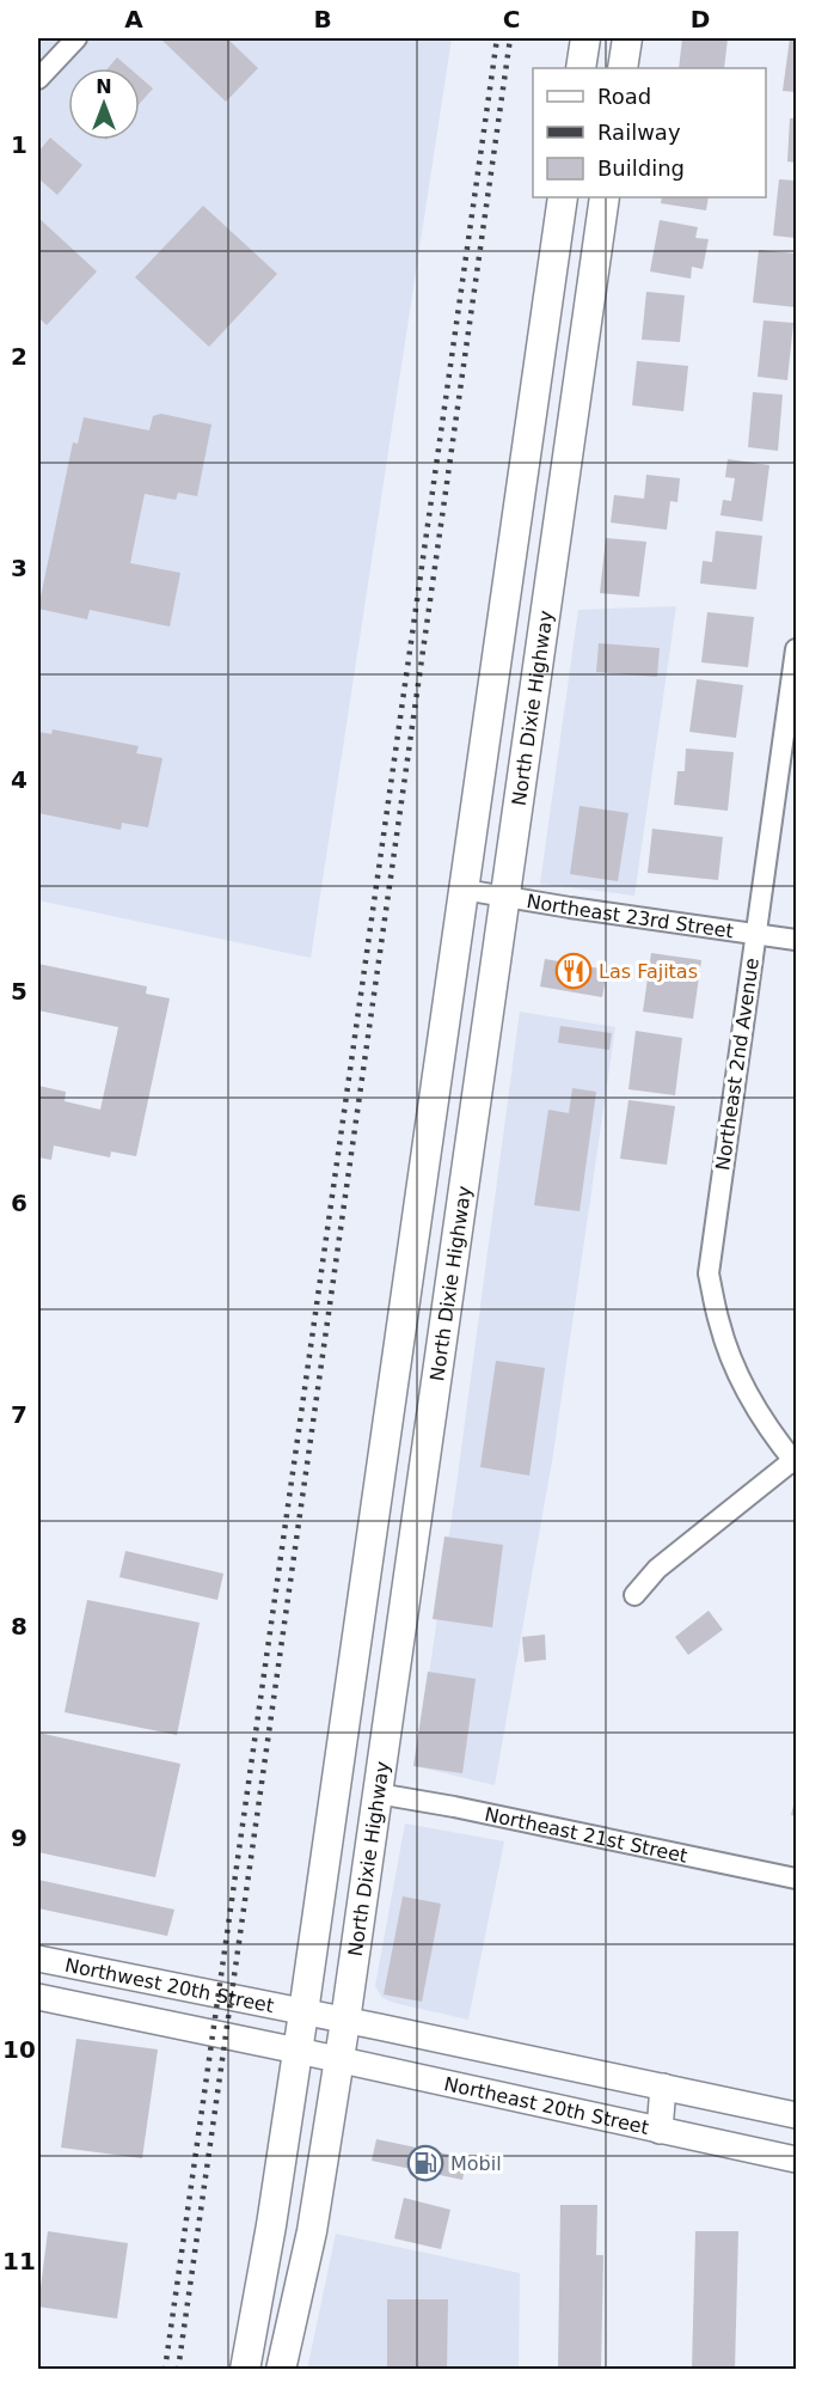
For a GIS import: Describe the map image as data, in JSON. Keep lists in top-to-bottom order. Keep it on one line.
{"streets":{"main road":["North Dixie Highway"],"street":["Northeast 23rd Street","Northeast 2nd Avenue","Northeast 21st Street","Northwest 20th Street","Northeast 20th Street"]},"crossings":[["North Dixie Highway","Northeast 23rd Street"],["North Dixie Highway","Northeast 21st Street"],["North Dixie Highway","Northeast 20th Street"],["Northeast 23rd Street","Northeast 2nd Avenue"],["Northwest 20th Street","Northeast 20th Street"]],"places":{"restaurant":["Las Fajitas"],"fuel station":["Mobil"]},"legend":["Road","Railway","Building"],"north":"top","grid":{"columns":["A","B","C","D"],"rows":["1","2","3","4","5","6","7","8","9","10","11"]}}
